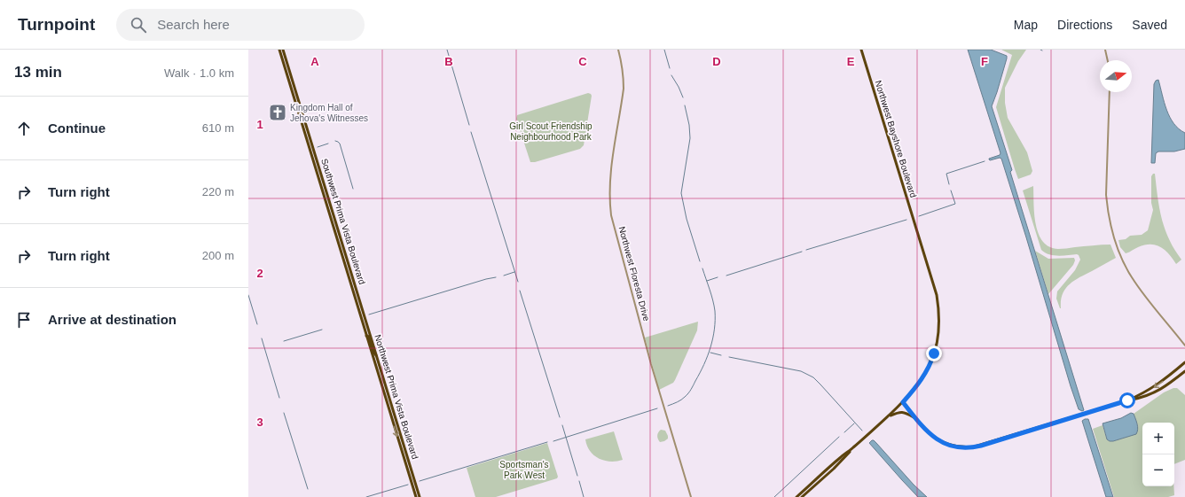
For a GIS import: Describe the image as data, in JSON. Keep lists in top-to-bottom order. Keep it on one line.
{"streets":{"main road":["Northwest Bayshore Boulevard","Southwest Prima Vista Boulevard","Northwest Prima Vista Boulevard"],"street":["Northwest Floresta Drive"]},"crossings":[["Southwest Prima Vista Boulevard","Northwest Prima Vista Boulevard"]],"parks":["Girl Scout Friendship Neighbourhood Park","Sportsman's Park West"],"places":{"church":["Kingdom Hall of Jehova's Witnesses"]},"north":"right","page":{"header":"Turnpoint","search":"Search here","nav":["Map","Directions","Saved"],"heading":["13 min","Walk · 1.0 km"],"list":[["Continue","610 m"],["Turn right","220 m"],["Turn right","200 m"],"Arrive at destination"],"map_buttons":["+","−"]},"grid":{"columns":["A","B","C","D","E","F"],"rows":["1","2","3"]}}
